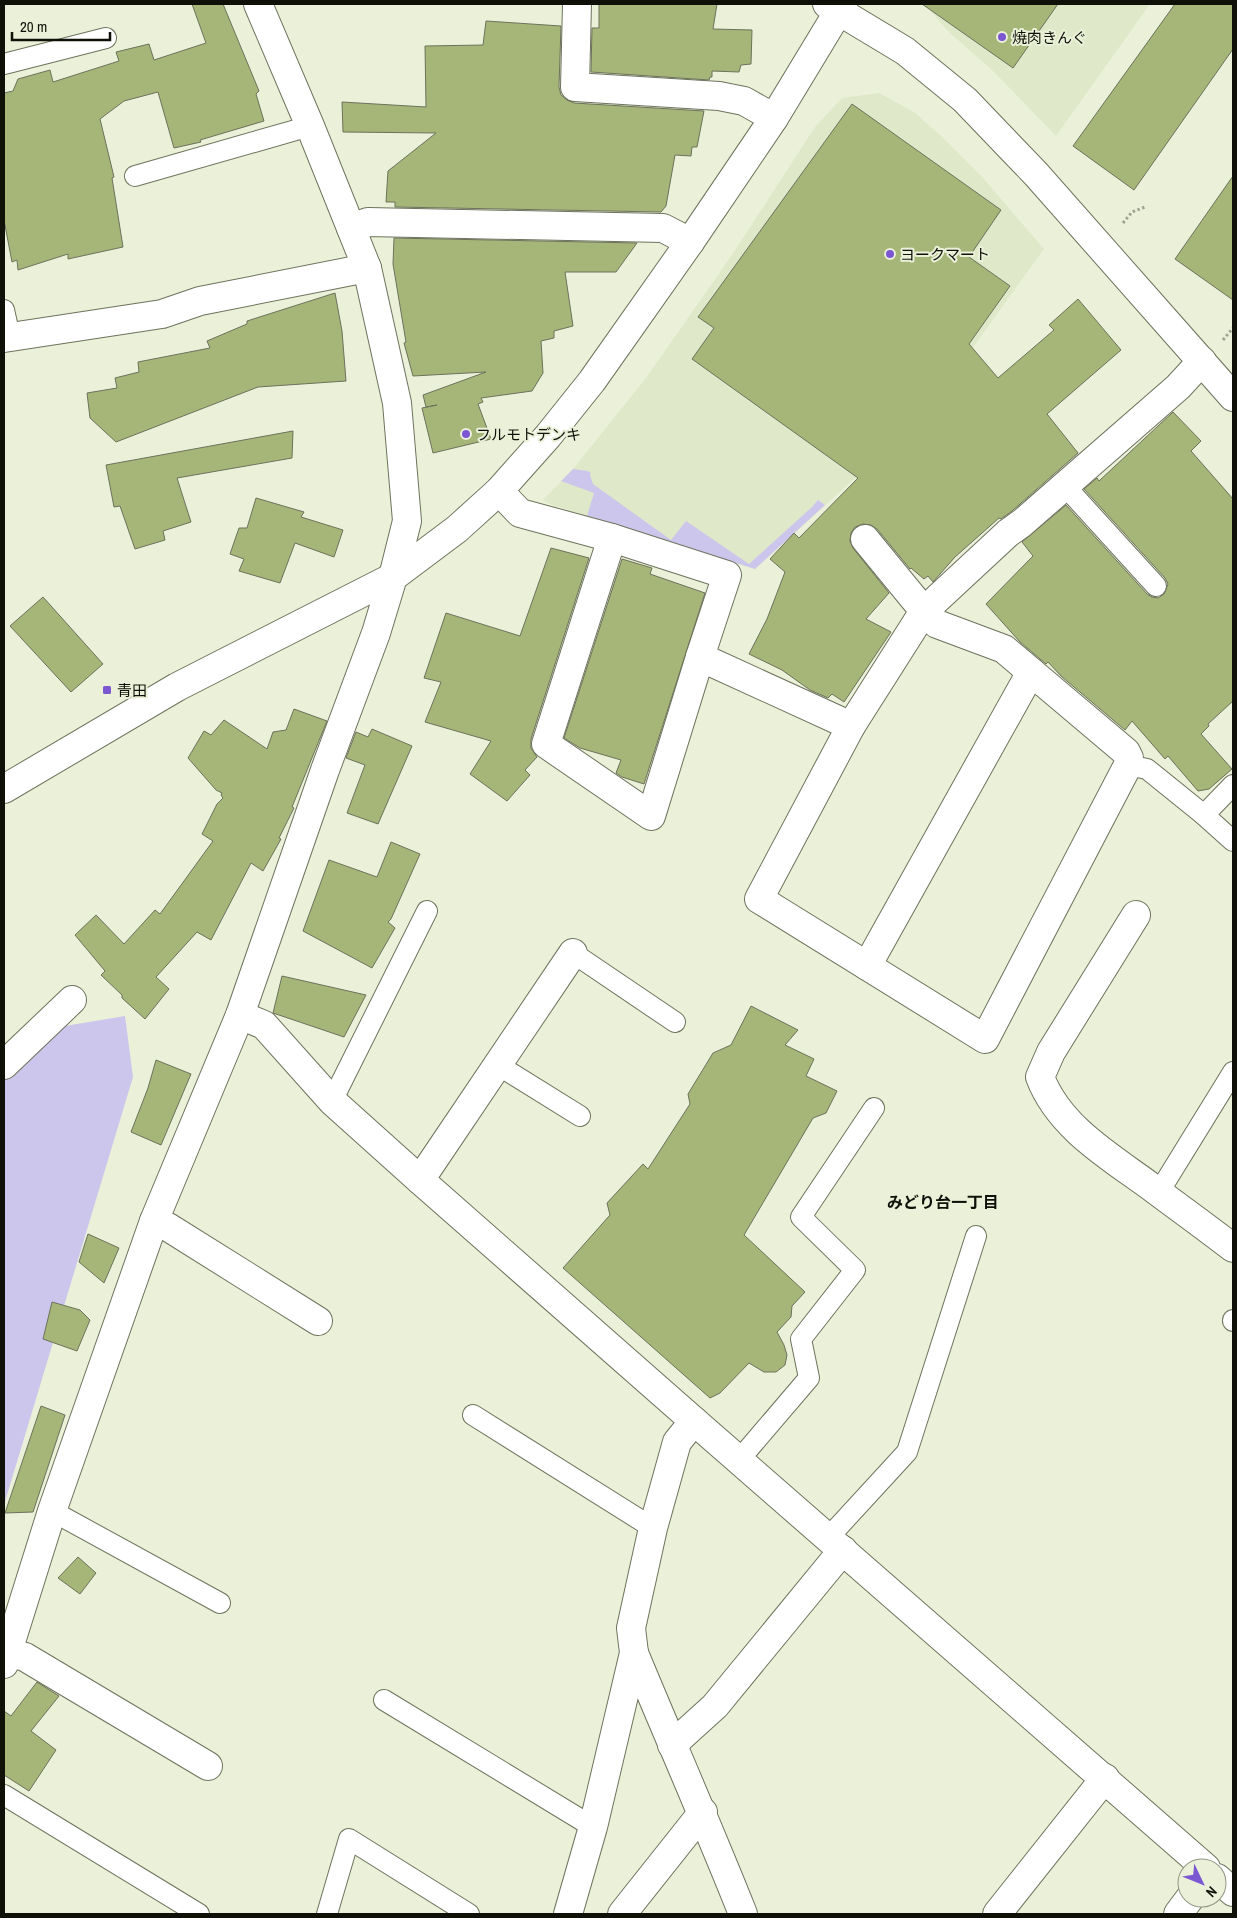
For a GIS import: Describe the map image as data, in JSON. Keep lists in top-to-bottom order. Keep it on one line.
{"districts":["みどり台一丁目"],"places":{"other":["焼肉きんぐ","ヨークマート","フルモトデンキ"],"transit":["青田"]},"scale_bar":"20 m","north":"bottom right"}
